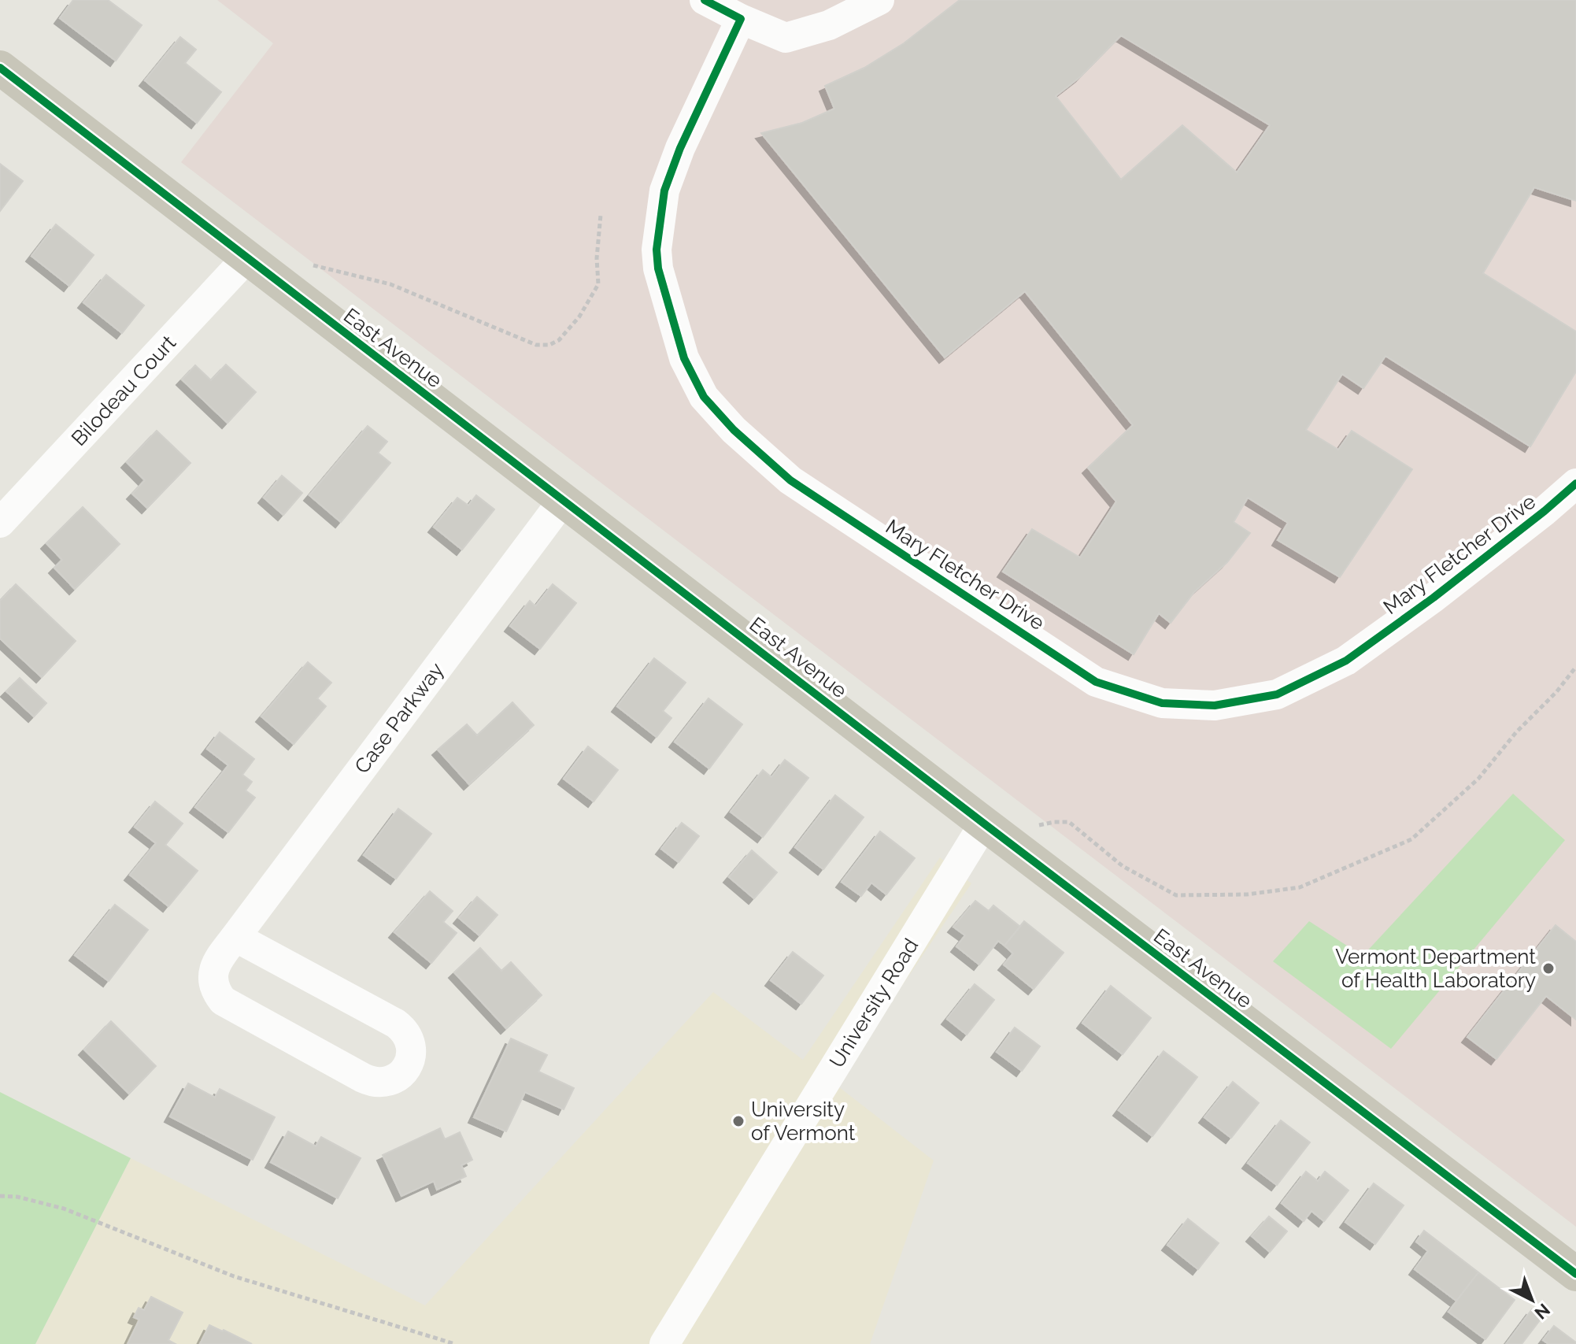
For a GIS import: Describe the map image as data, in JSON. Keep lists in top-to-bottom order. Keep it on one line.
{"streets":{"main road":["East Avenue"],"street":["Bilodeau Court","Mary Fletcher Drive","Case Parkway","University Road"]},"crossings":[["East Avenue","Bilodeau Court"],["East Avenue","Case Parkway"],["East Avenue","University Road"]],"places":["Vermont Department of Health Laboratory","University of Vermont"],"north":"bottom right"}
